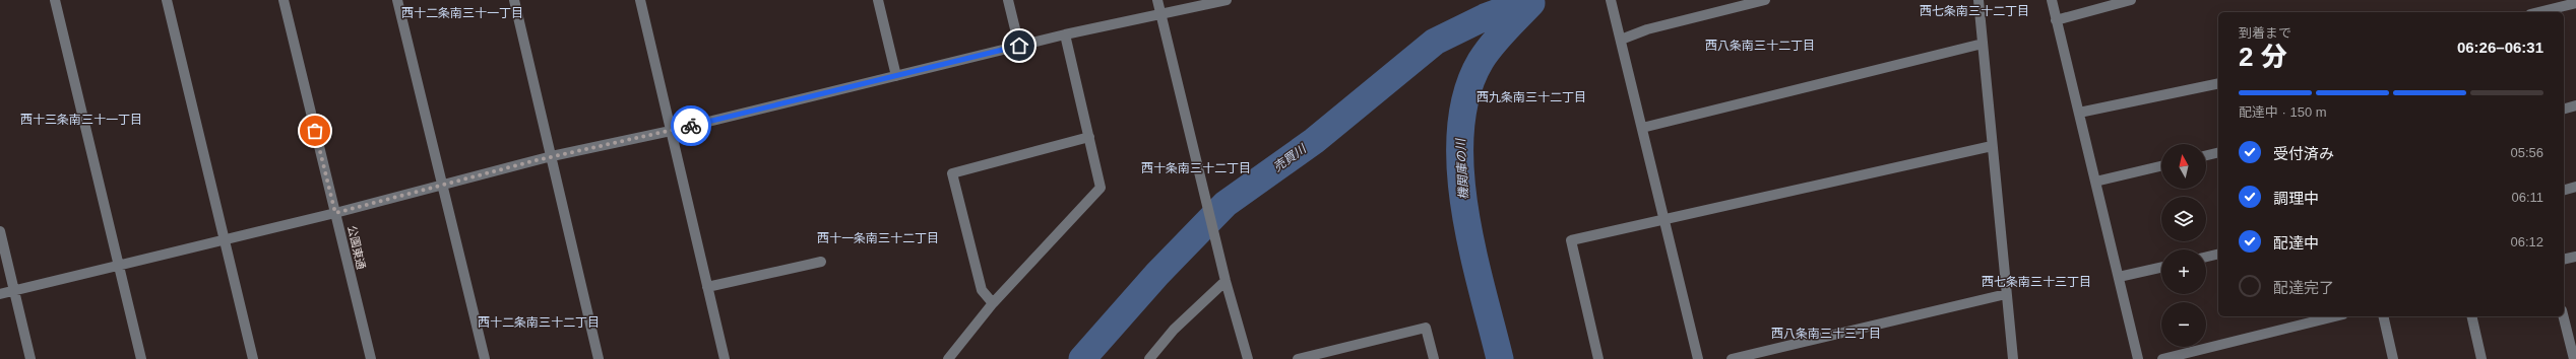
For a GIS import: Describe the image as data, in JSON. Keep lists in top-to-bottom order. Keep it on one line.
{"streets":{"street":["公園東通"]},"districts":["西七条南三十二丁目","西十二条南三十一丁目","西八条南三十二丁目","西九条南三十二丁目","西十三条南三十一丁目","西十条南三十二丁目","西十一条南三十二丁目","西七条南三十三丁目","西十二条南三十二丁目","西八条南三十三丁目"],"water":["売買川","機関庫の川"],"north":"top","page":{"heading":["2 分","到着まで","06:26–06:31"],"bar":"配達中 · 150 m","list":[["受付済み","05:56"],["調理中","06:11"],["配達中","06:12"],"配達完了"],"map_buttons":["+","−"]}}
